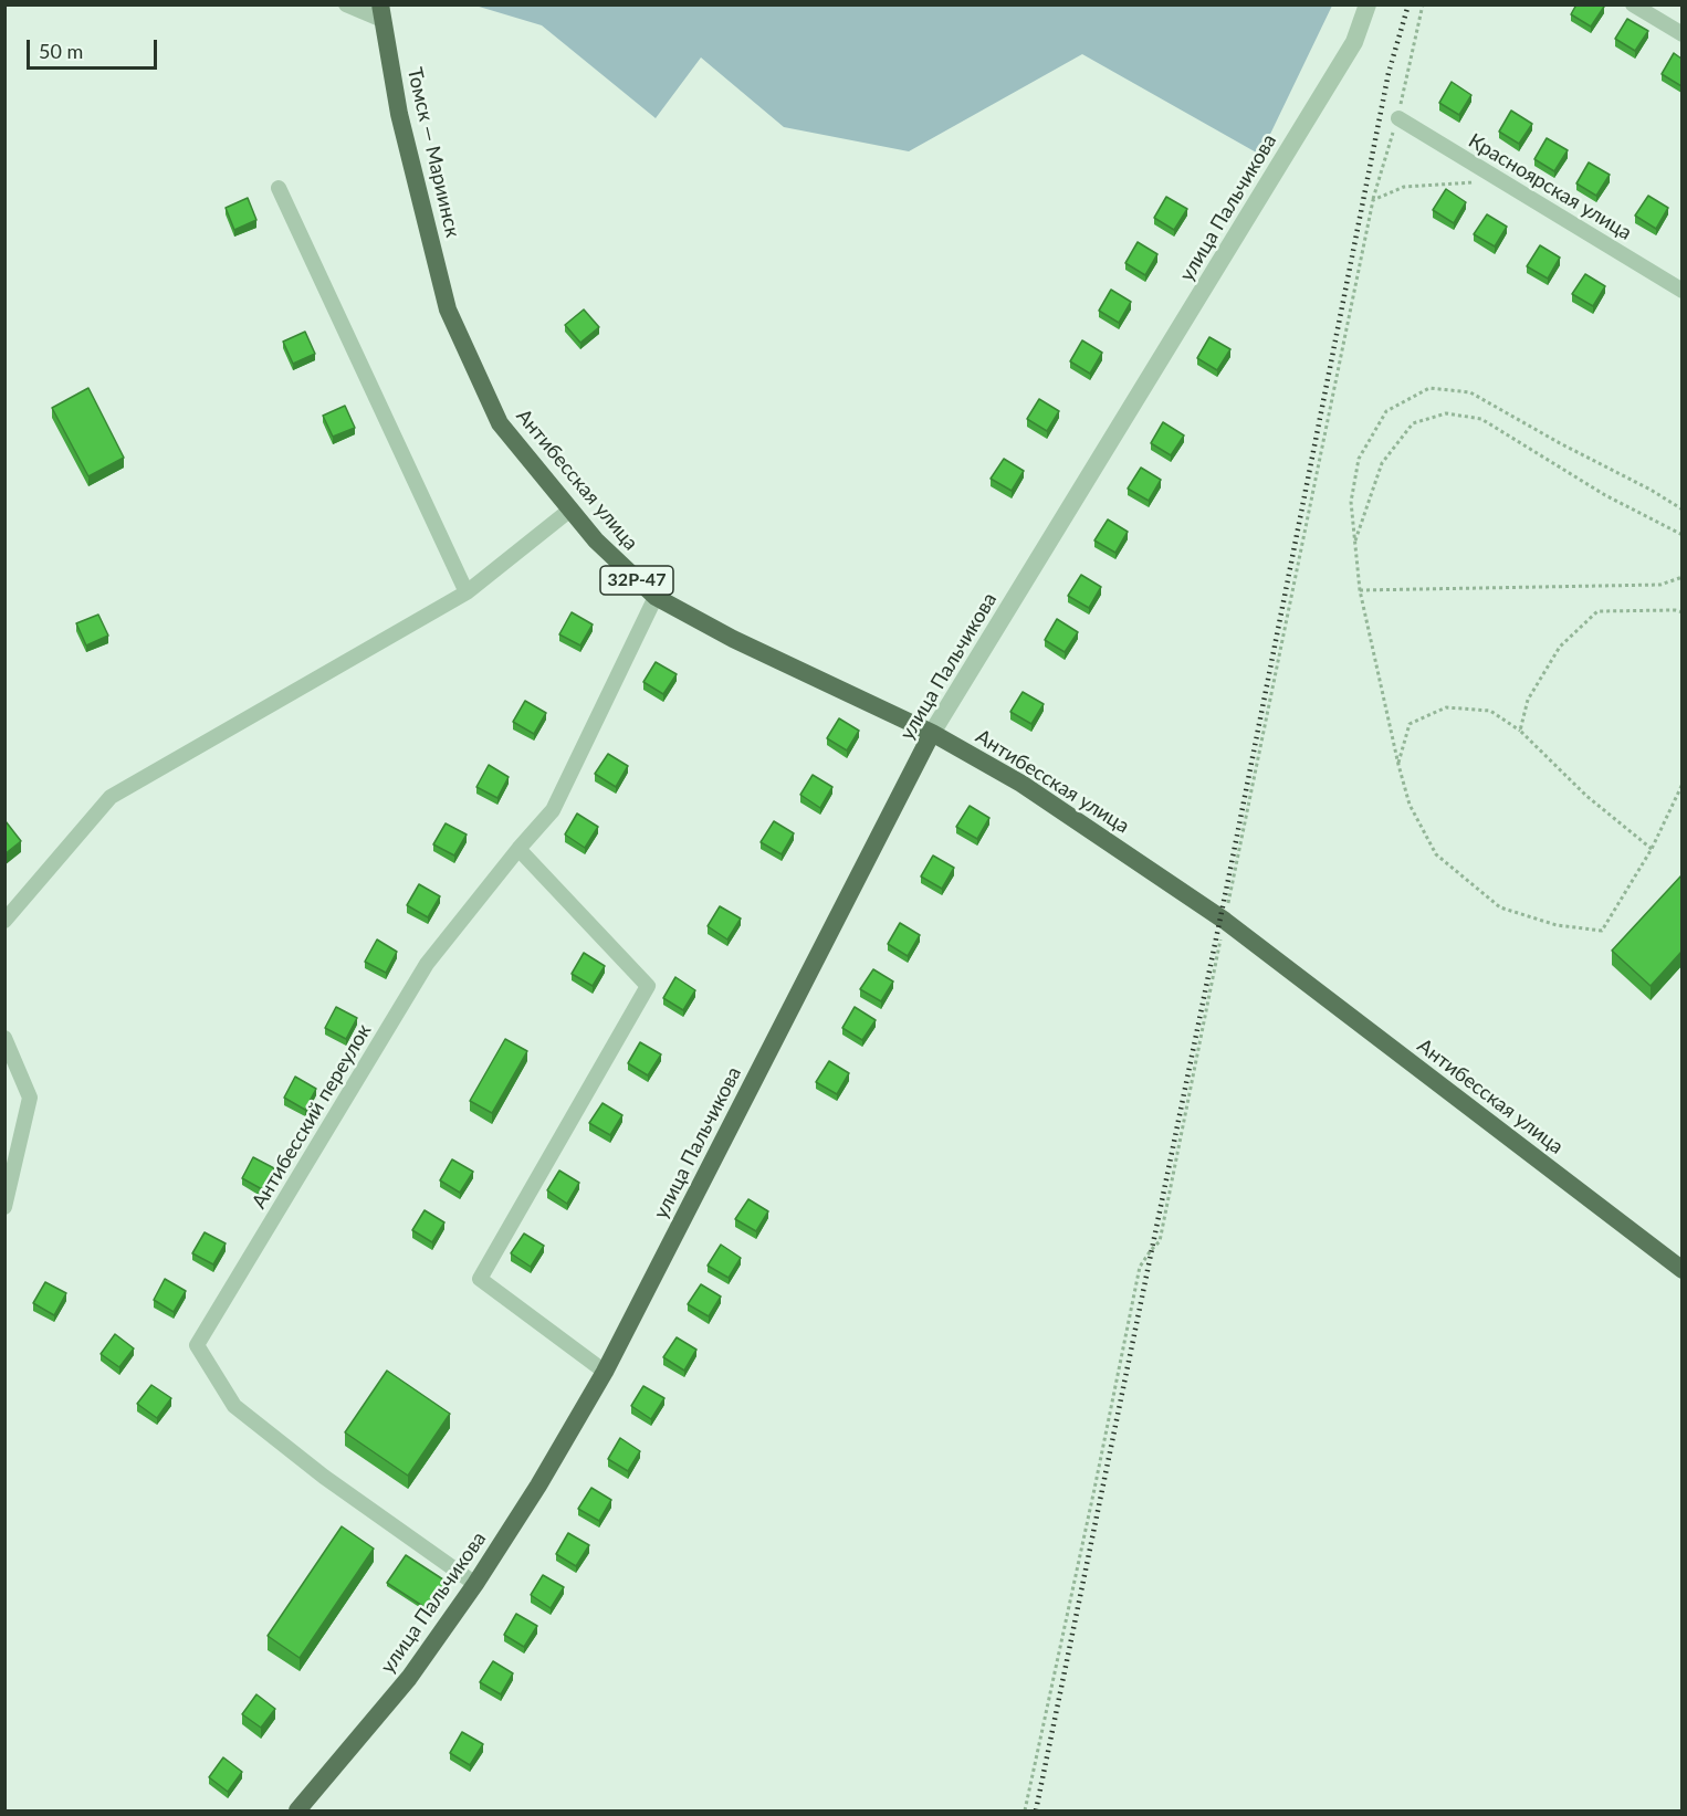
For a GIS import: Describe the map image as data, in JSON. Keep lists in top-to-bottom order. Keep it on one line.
{"streets":{"main road":["Томск — Мариинск","улица Пальчикова","Антибесская улица","32Р-47"],"street":["Красноярская улица","Антибесский переулок"]},"crossings":[["Томск — Мариинск","Антибесская улица"],["улица Пальчикова","Антибесская улица"],["улица Пальчикова","Антибесский переулок"],["Антибесская улица","Антибесский переулок"]],"scale_bar":"50 m"}
